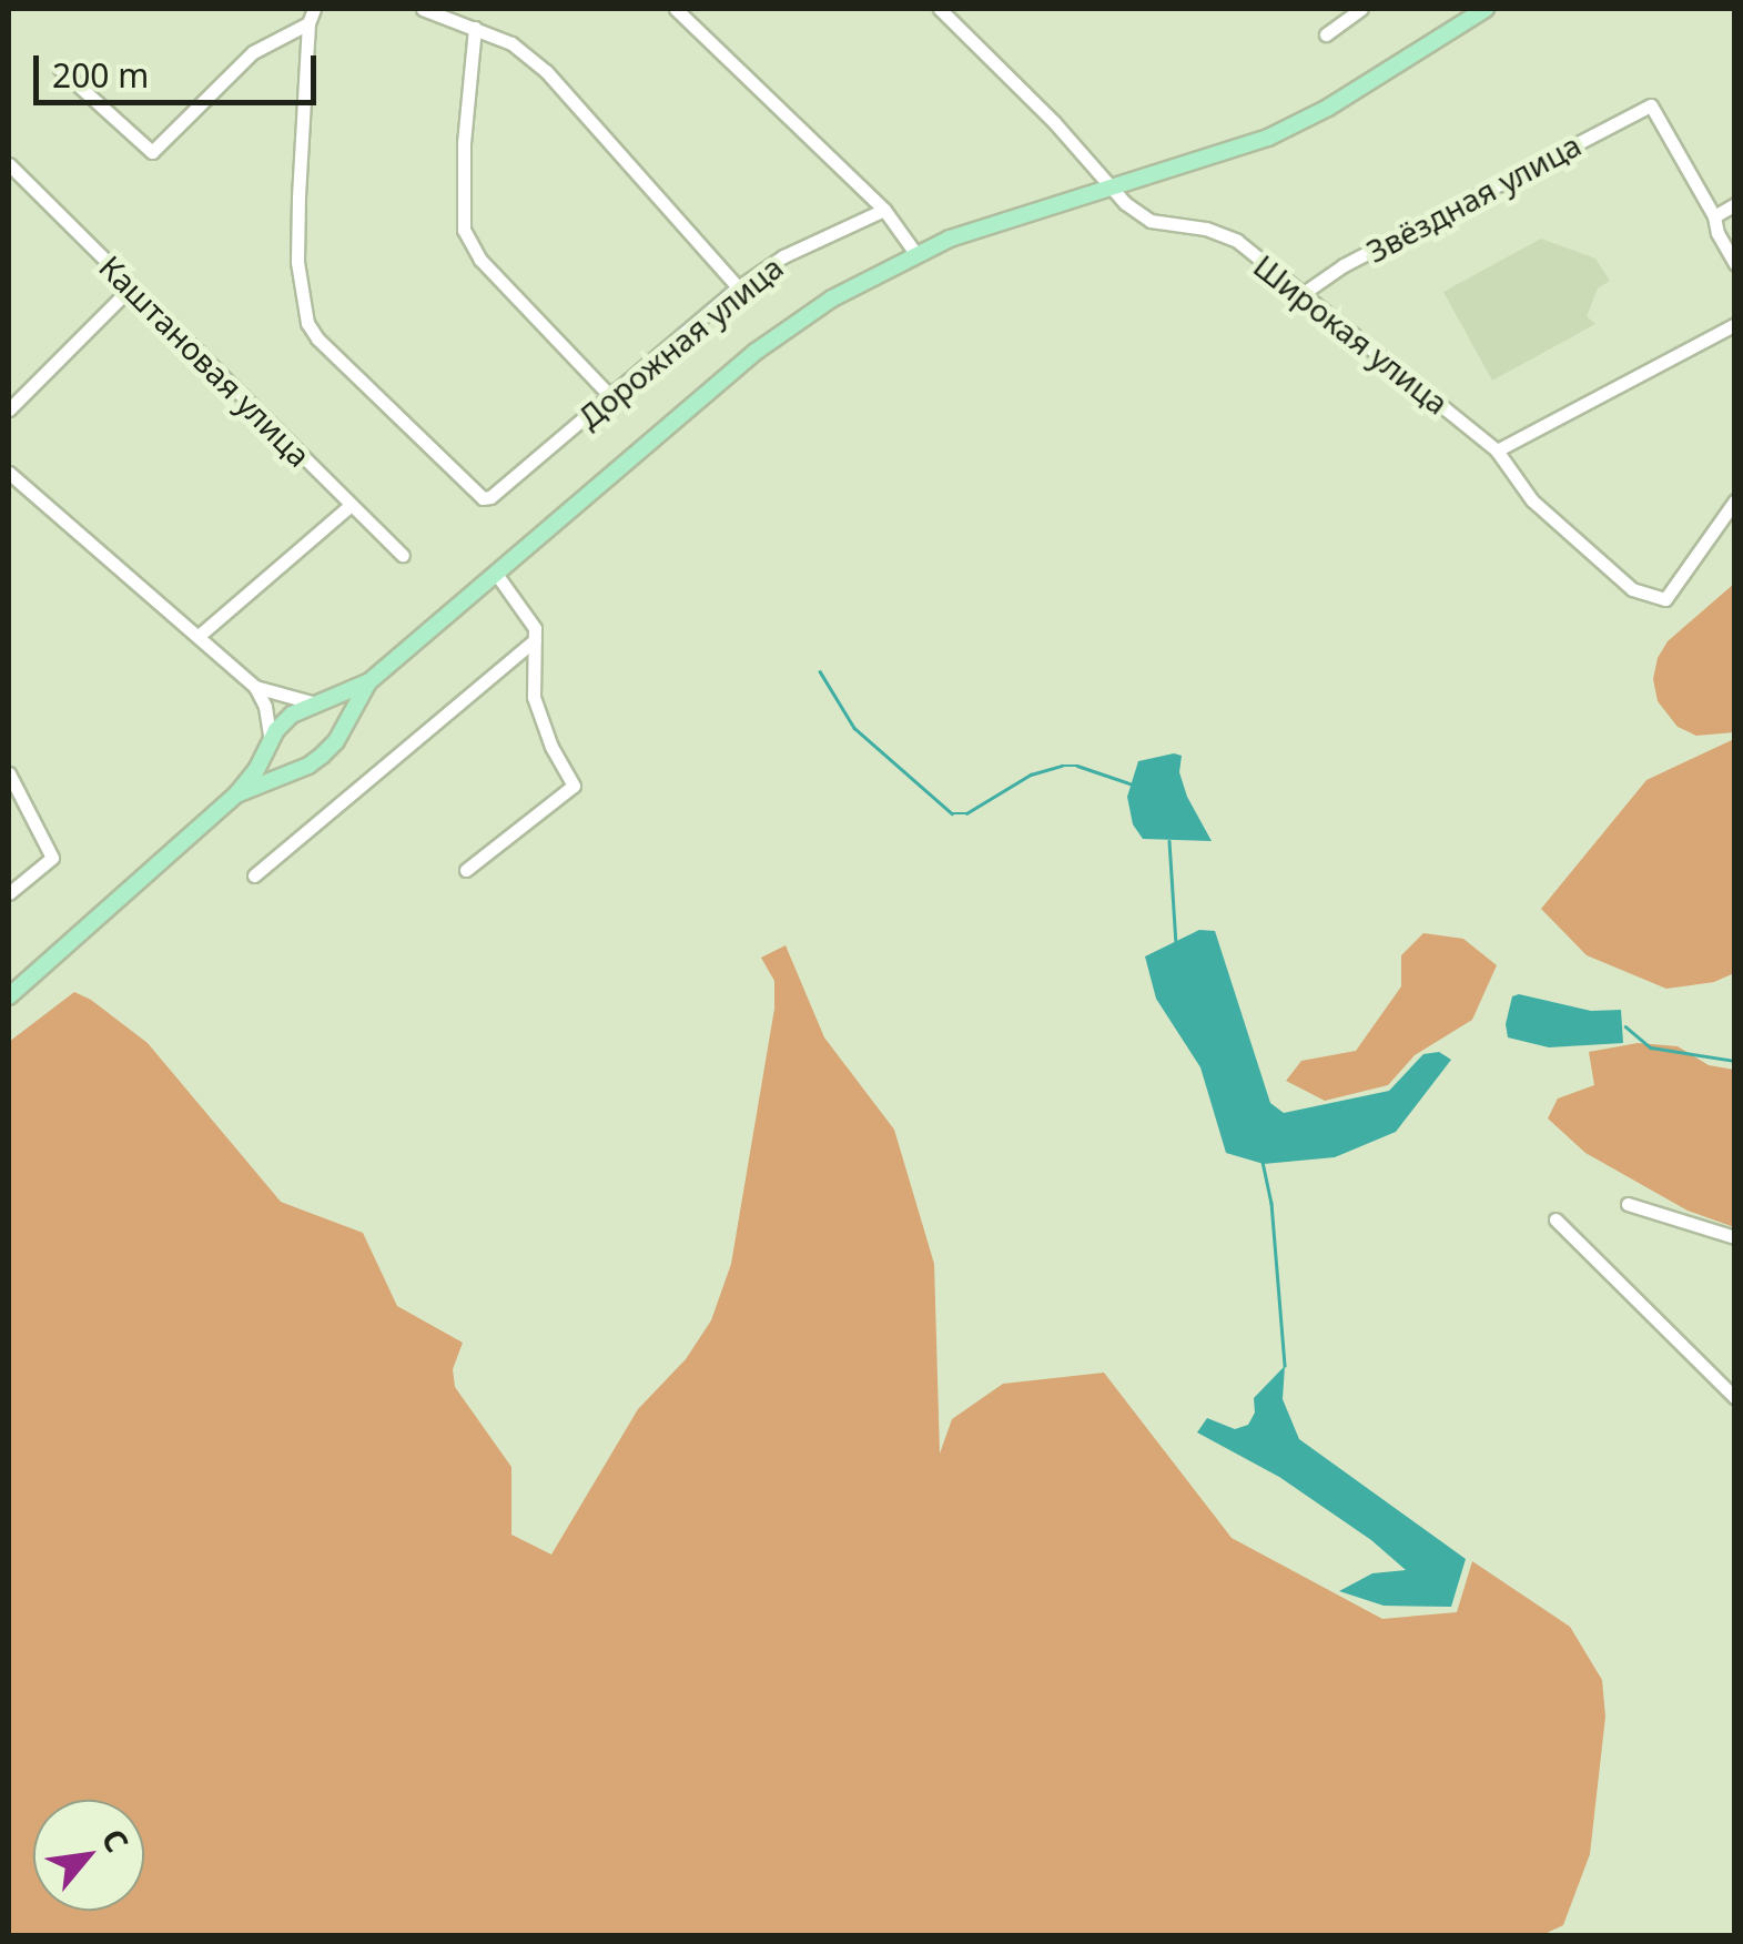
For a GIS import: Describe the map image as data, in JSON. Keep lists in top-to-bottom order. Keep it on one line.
{"streets":{"street":["Звёздная улица","Широкая улица","Дорожная улица","Каштановая улица"]},"crossings":[["Звёздная улица","Широкая улица"]],"scale_bar":"200 m","north":"top right"}
